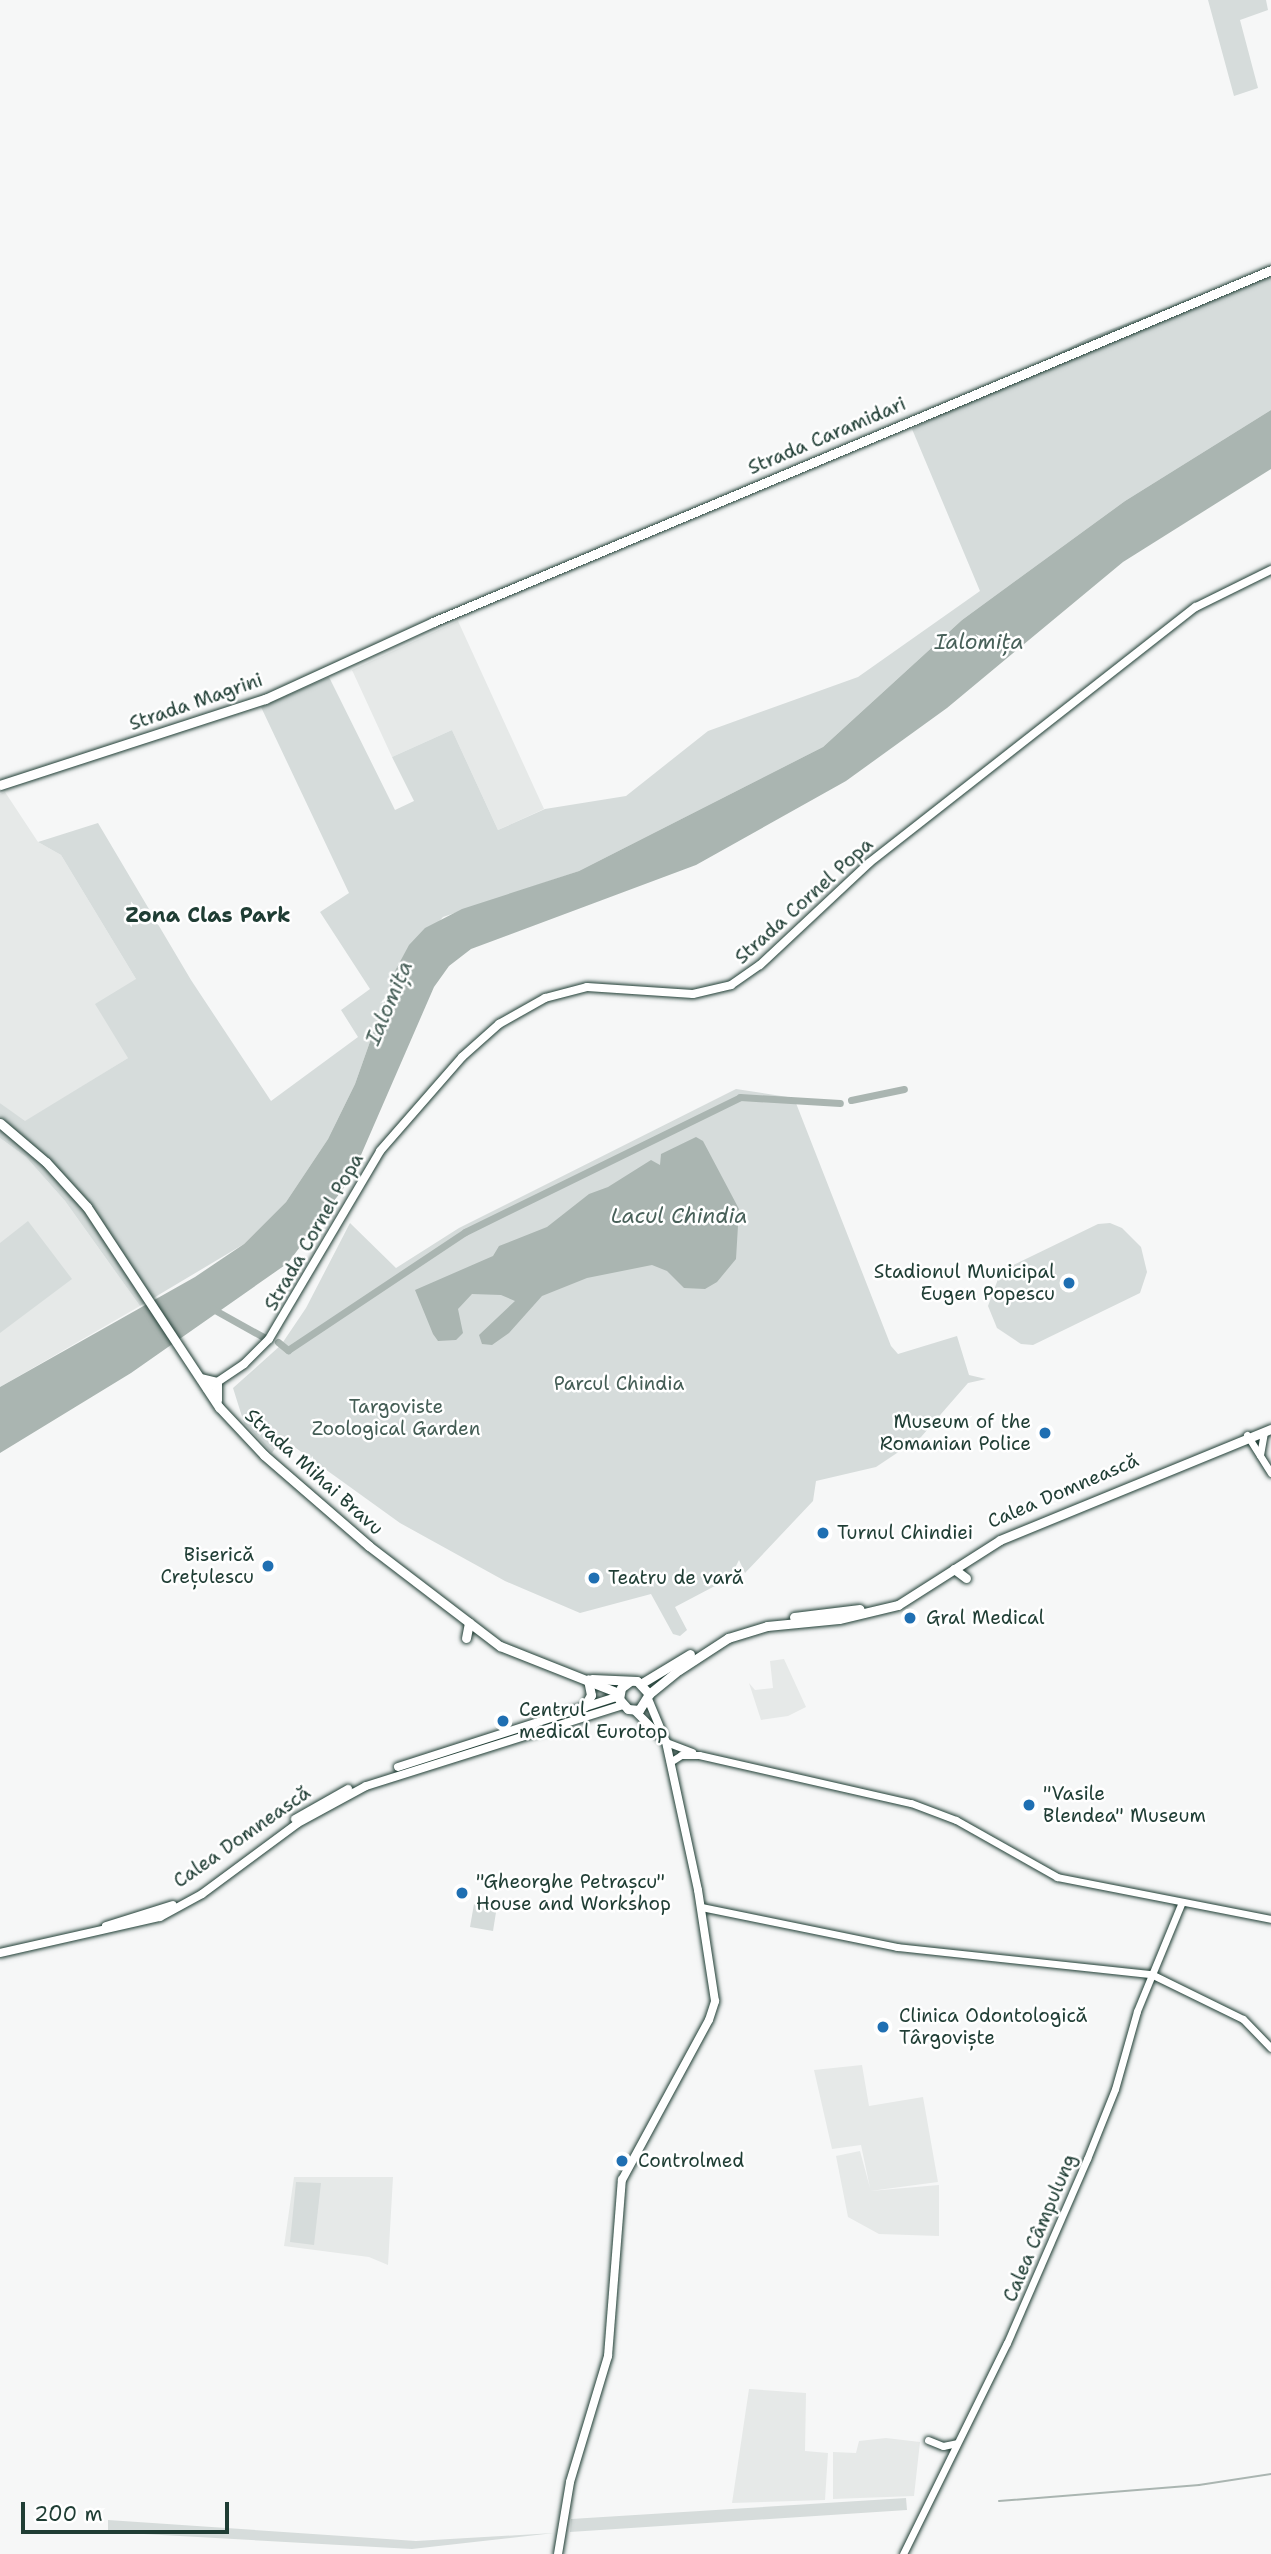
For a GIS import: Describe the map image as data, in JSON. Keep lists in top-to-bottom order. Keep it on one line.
{"streets":{"main road":["Strada Caramidari","Strada Magrini","Strada Cornel Popa","Strada Mihai Bravu","Calea Domnească"],"street":["Calea Câmpulung"]},"crossings":[["Strada Caramidari","Strada Magrini"],["Strada Cornel Popa","Strada Mihai Bravu"]],"districts":["Zona Clas Park"],"water":["Ialomița","Lacul Chindia"],"parks":["Parcul Chindia","Targoviste Zoological Garden"],"places":["Stadionul Municipal Eugen Popescu","Museum of the Romanian Police","Turnul Chindiei","Biserică Crețulescu","Teatru de vară","Gral Medical","Centrul medical Eurotop","\"Vasile Blendea\" Museum","\"Gheorghe Petrașcu\" House and Workshop","Clinica Odontologică Târgoviște","Controlmed"],"scale_bar":"200 m"}
